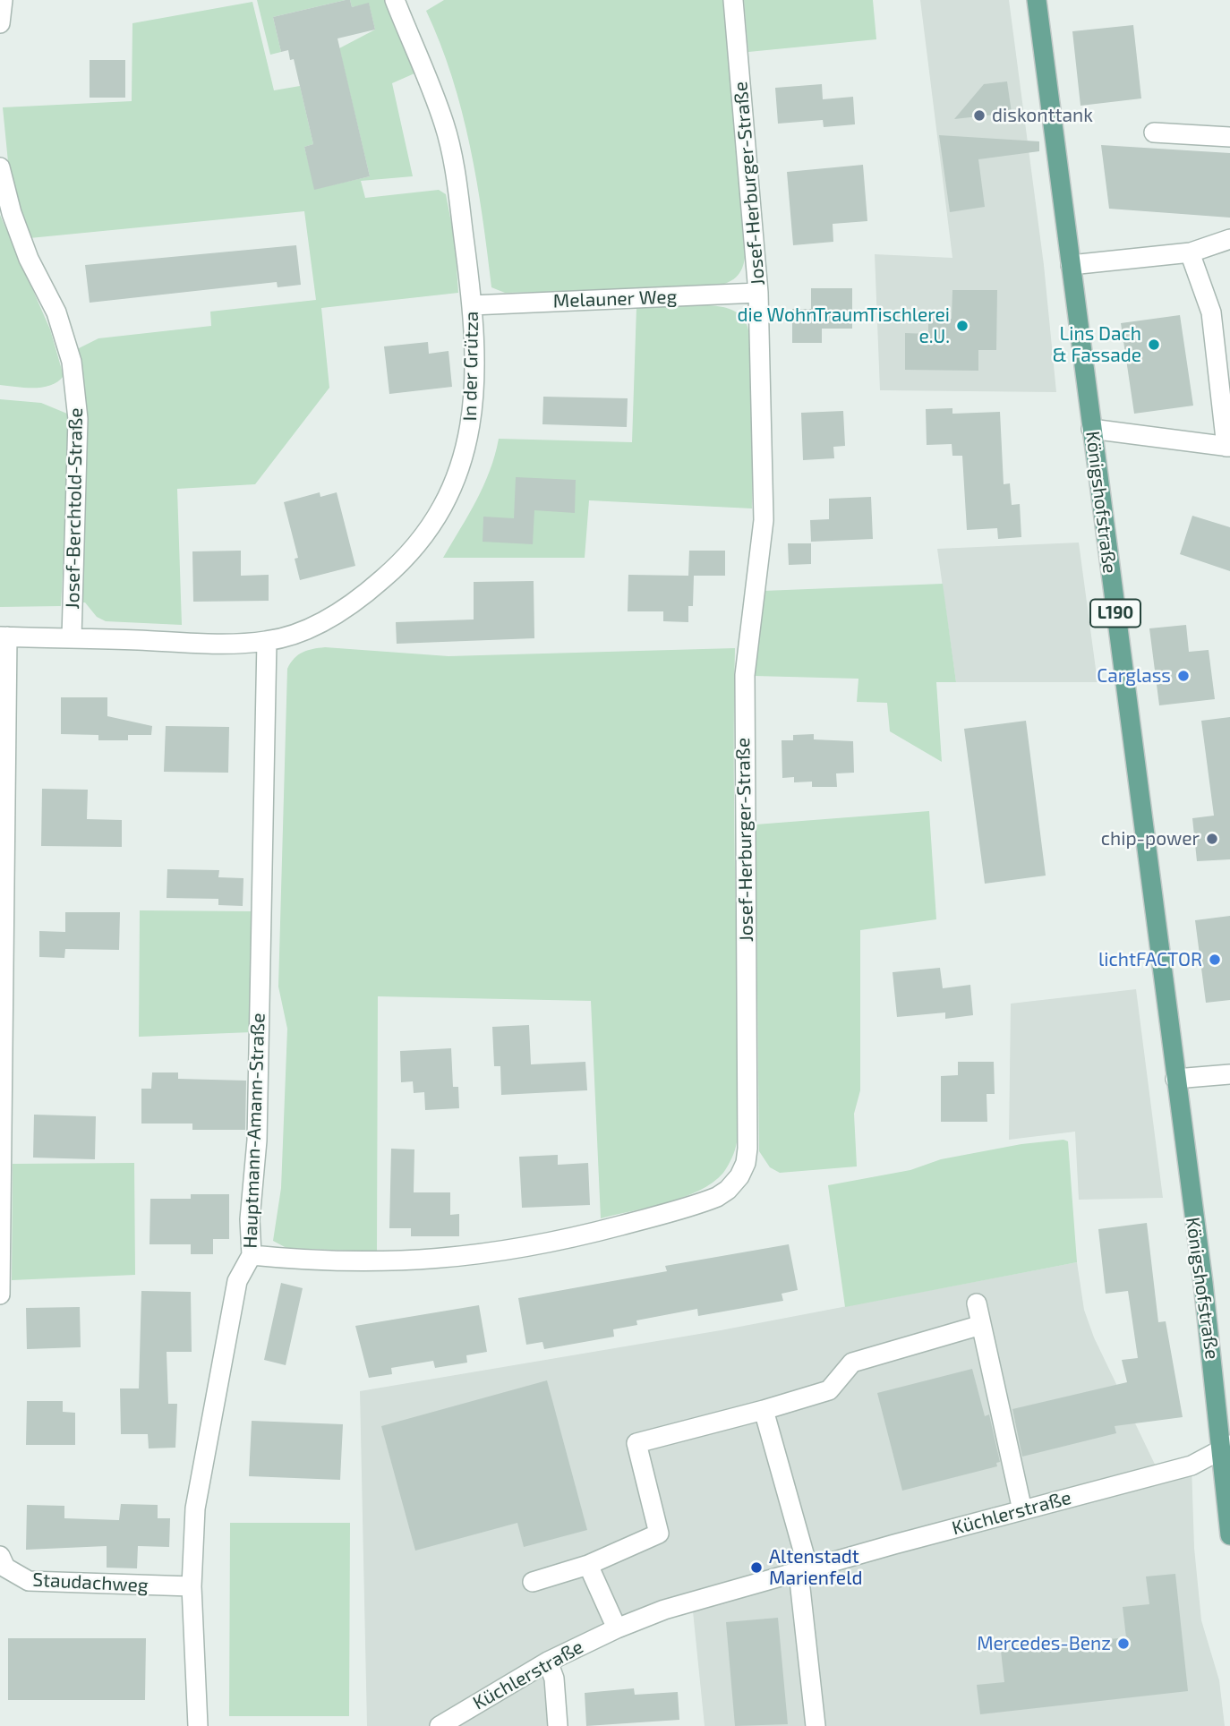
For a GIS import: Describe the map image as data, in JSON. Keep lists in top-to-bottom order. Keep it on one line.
{"streets":{"main road":["Königshofstraße","L190"],"street":["Josef-Herburger-Straße","Melauner Weg","In der Grütza","Josef-Berchtold-Straße","Hauptmann-Amann-Straße","Küchlerstraße","Staudachweg"]},"crossings":[["Josef-Herburger-Straße","Melauner Weg"],["Josef-Herburger-Straße","Hauptmann-Amann-Straße"],["Melauner Weg","In der Grütza"],["In der Grütza","Josef-Berchtold-Straße"],["In der Grütza","Hauptmann-Amann-Straße"],["Königshofstraße","Küchlerstraße"],["Hauptmann-Amann-Straße","Staudachweg"]],"places":["diskonttank","die WohnTraumTischlerei e.U.","Lins Dach & Fassade","Carglass","chip-power","lichtFACTOR","Altenstadt Marienfeld","Mercedes-Benz"]}
